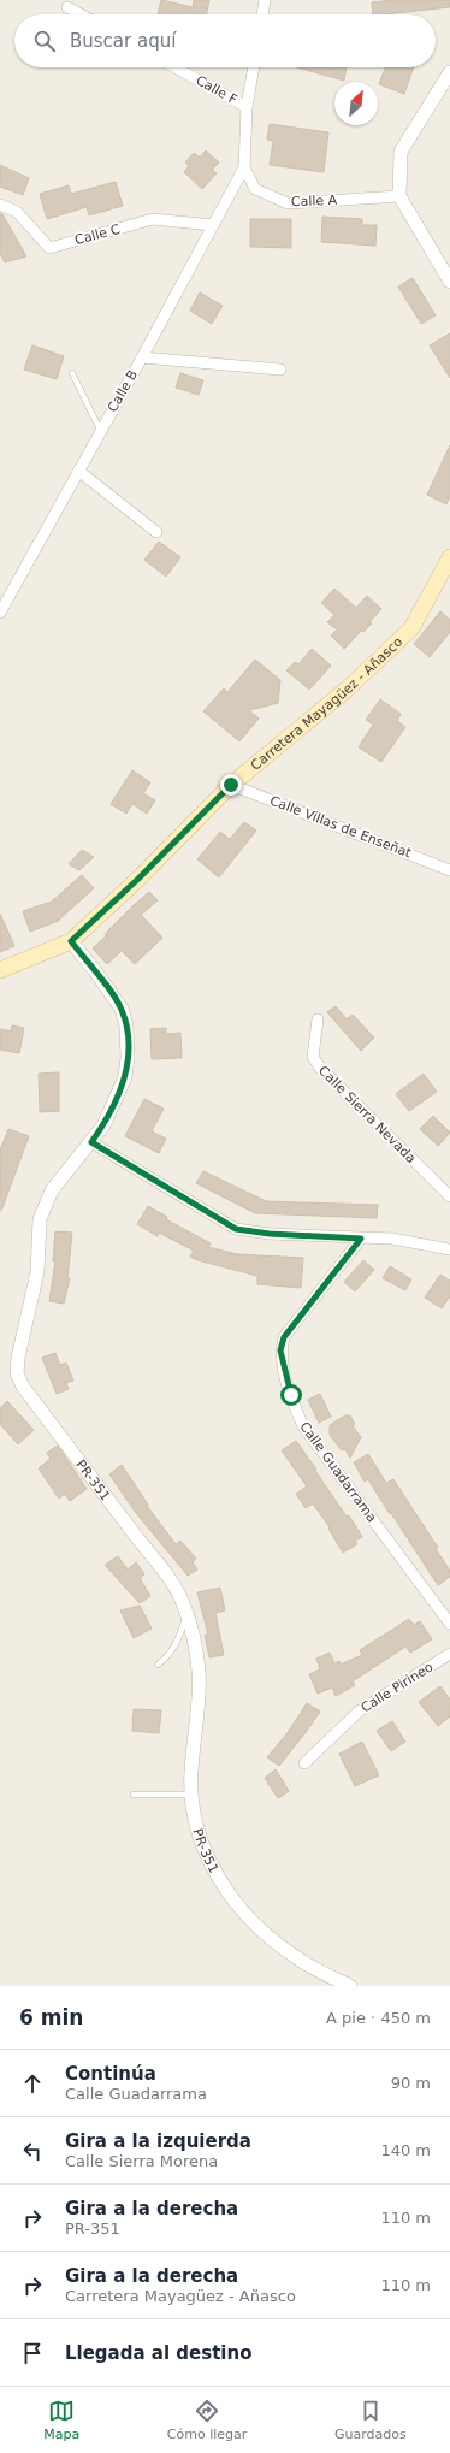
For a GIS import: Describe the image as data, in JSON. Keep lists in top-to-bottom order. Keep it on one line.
{"streets":{"main road":["Carretera Mayagüez - Añasco"],"street":["Calle F","Calle A","Calle C","Calle B","Calle Villas de Enseñat","Calle Sierra Nevada","Calle Guadarrama","PR-351","Calle Pirineo"]},"crossings":[["Calle A","Calle B"],["Calle C","Calle B"],["Carretera Mayagüez - Añasco","Calle Villas de Enseñat"],["Carretera Mayagüez - Añasco","PR-351"]],"north":"top right","page":{"search":"Buscar aquí","heading":["6 min","A pie · 450 m"],"list":[["Continúa","Calle Guadarrama","90 m"],["Gira a la izquierda","Calle Sierra Morena","140 m"],["Gira a la derecha","PR-351","110 m"],["Gira a la derecha","Carretera Mayagüez - Añasco","110 m"],"Llegada al destino"],"nav":["Mapa","Cómo llegar","Guardados"]}}
